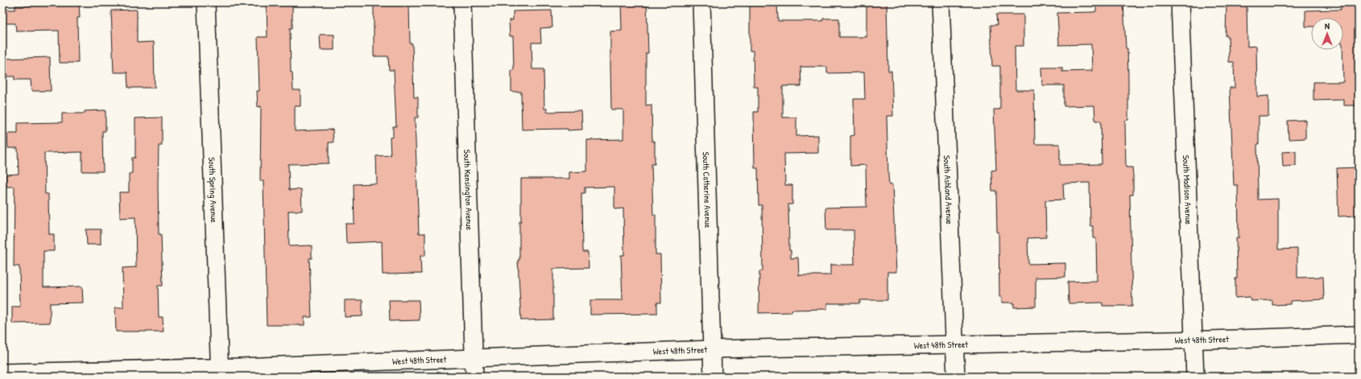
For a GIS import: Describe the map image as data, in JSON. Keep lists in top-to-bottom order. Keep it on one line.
{"streets":{"street":["South Ashland Avenue","South Madison Avenue","South Spring Avenue","South Kensington Avenue","South Catherine Avenue","West 48th Street"]},"crossings":[["South Ashland Avenue","West 48th Street"],["South Madison Avenue","West 48th Street"],["South Spring Avenue","West 48th Street"],["South Kensington Avenue","West 48th Street"],["South Catherine Avenue","West 48th Street"]],"north":"top"}
